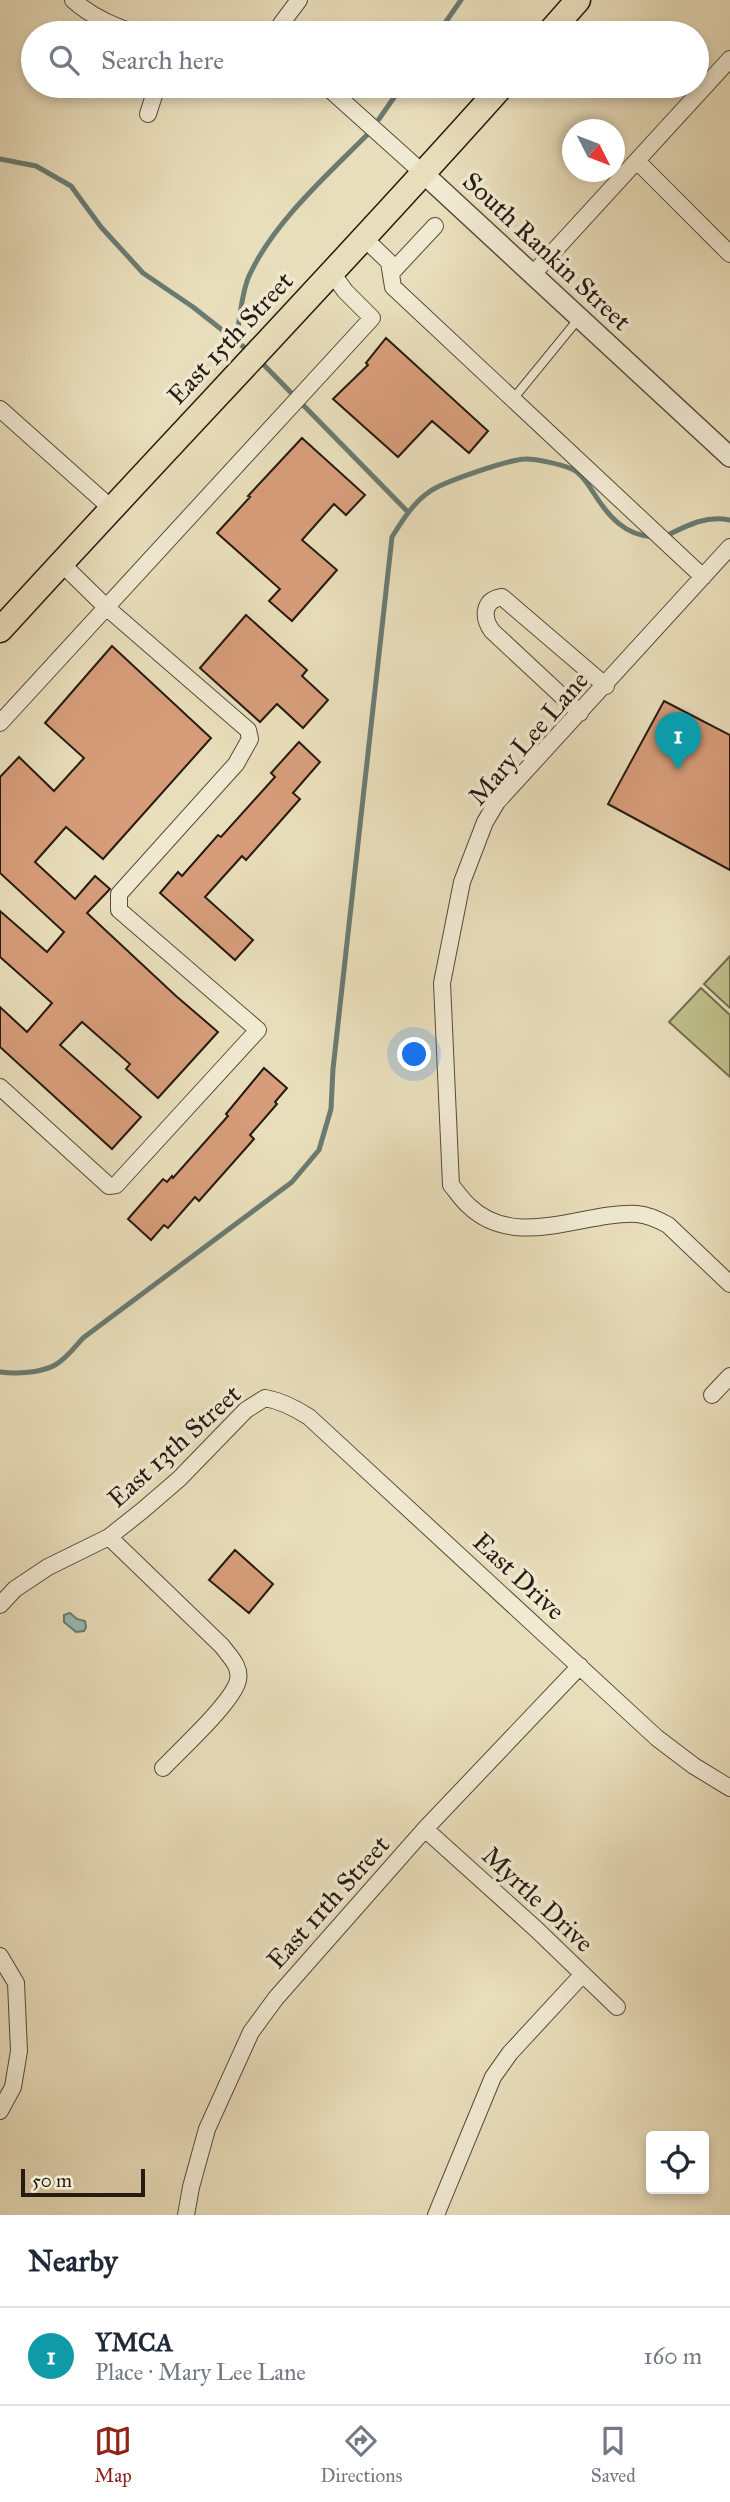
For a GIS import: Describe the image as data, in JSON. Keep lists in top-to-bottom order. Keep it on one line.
{"streets":{"main road":["East 15th Street"],"street":["South Rankin Street","Mary Lee Lane","East 13th Street","East Drive","Myrtle Drive","East 11th Street"]},"crossings":[["South Rankin Street","East 15th Street"],["East 13th Street","East Drive"],["East Drive","East 11th Street"],["Myrtle Drive","East 11th Street"]],"scale_bar":"50 m","north":"bottom right","page":{"search":"Search here","pins":"1","scale":"50 m","heading":"Nearby","list":[{"mark":"1","name":"YMCA","note":"Place · Mary Lee Lane","value":"160 m"}],"nav":["Map","Directions","Saved"]}}
